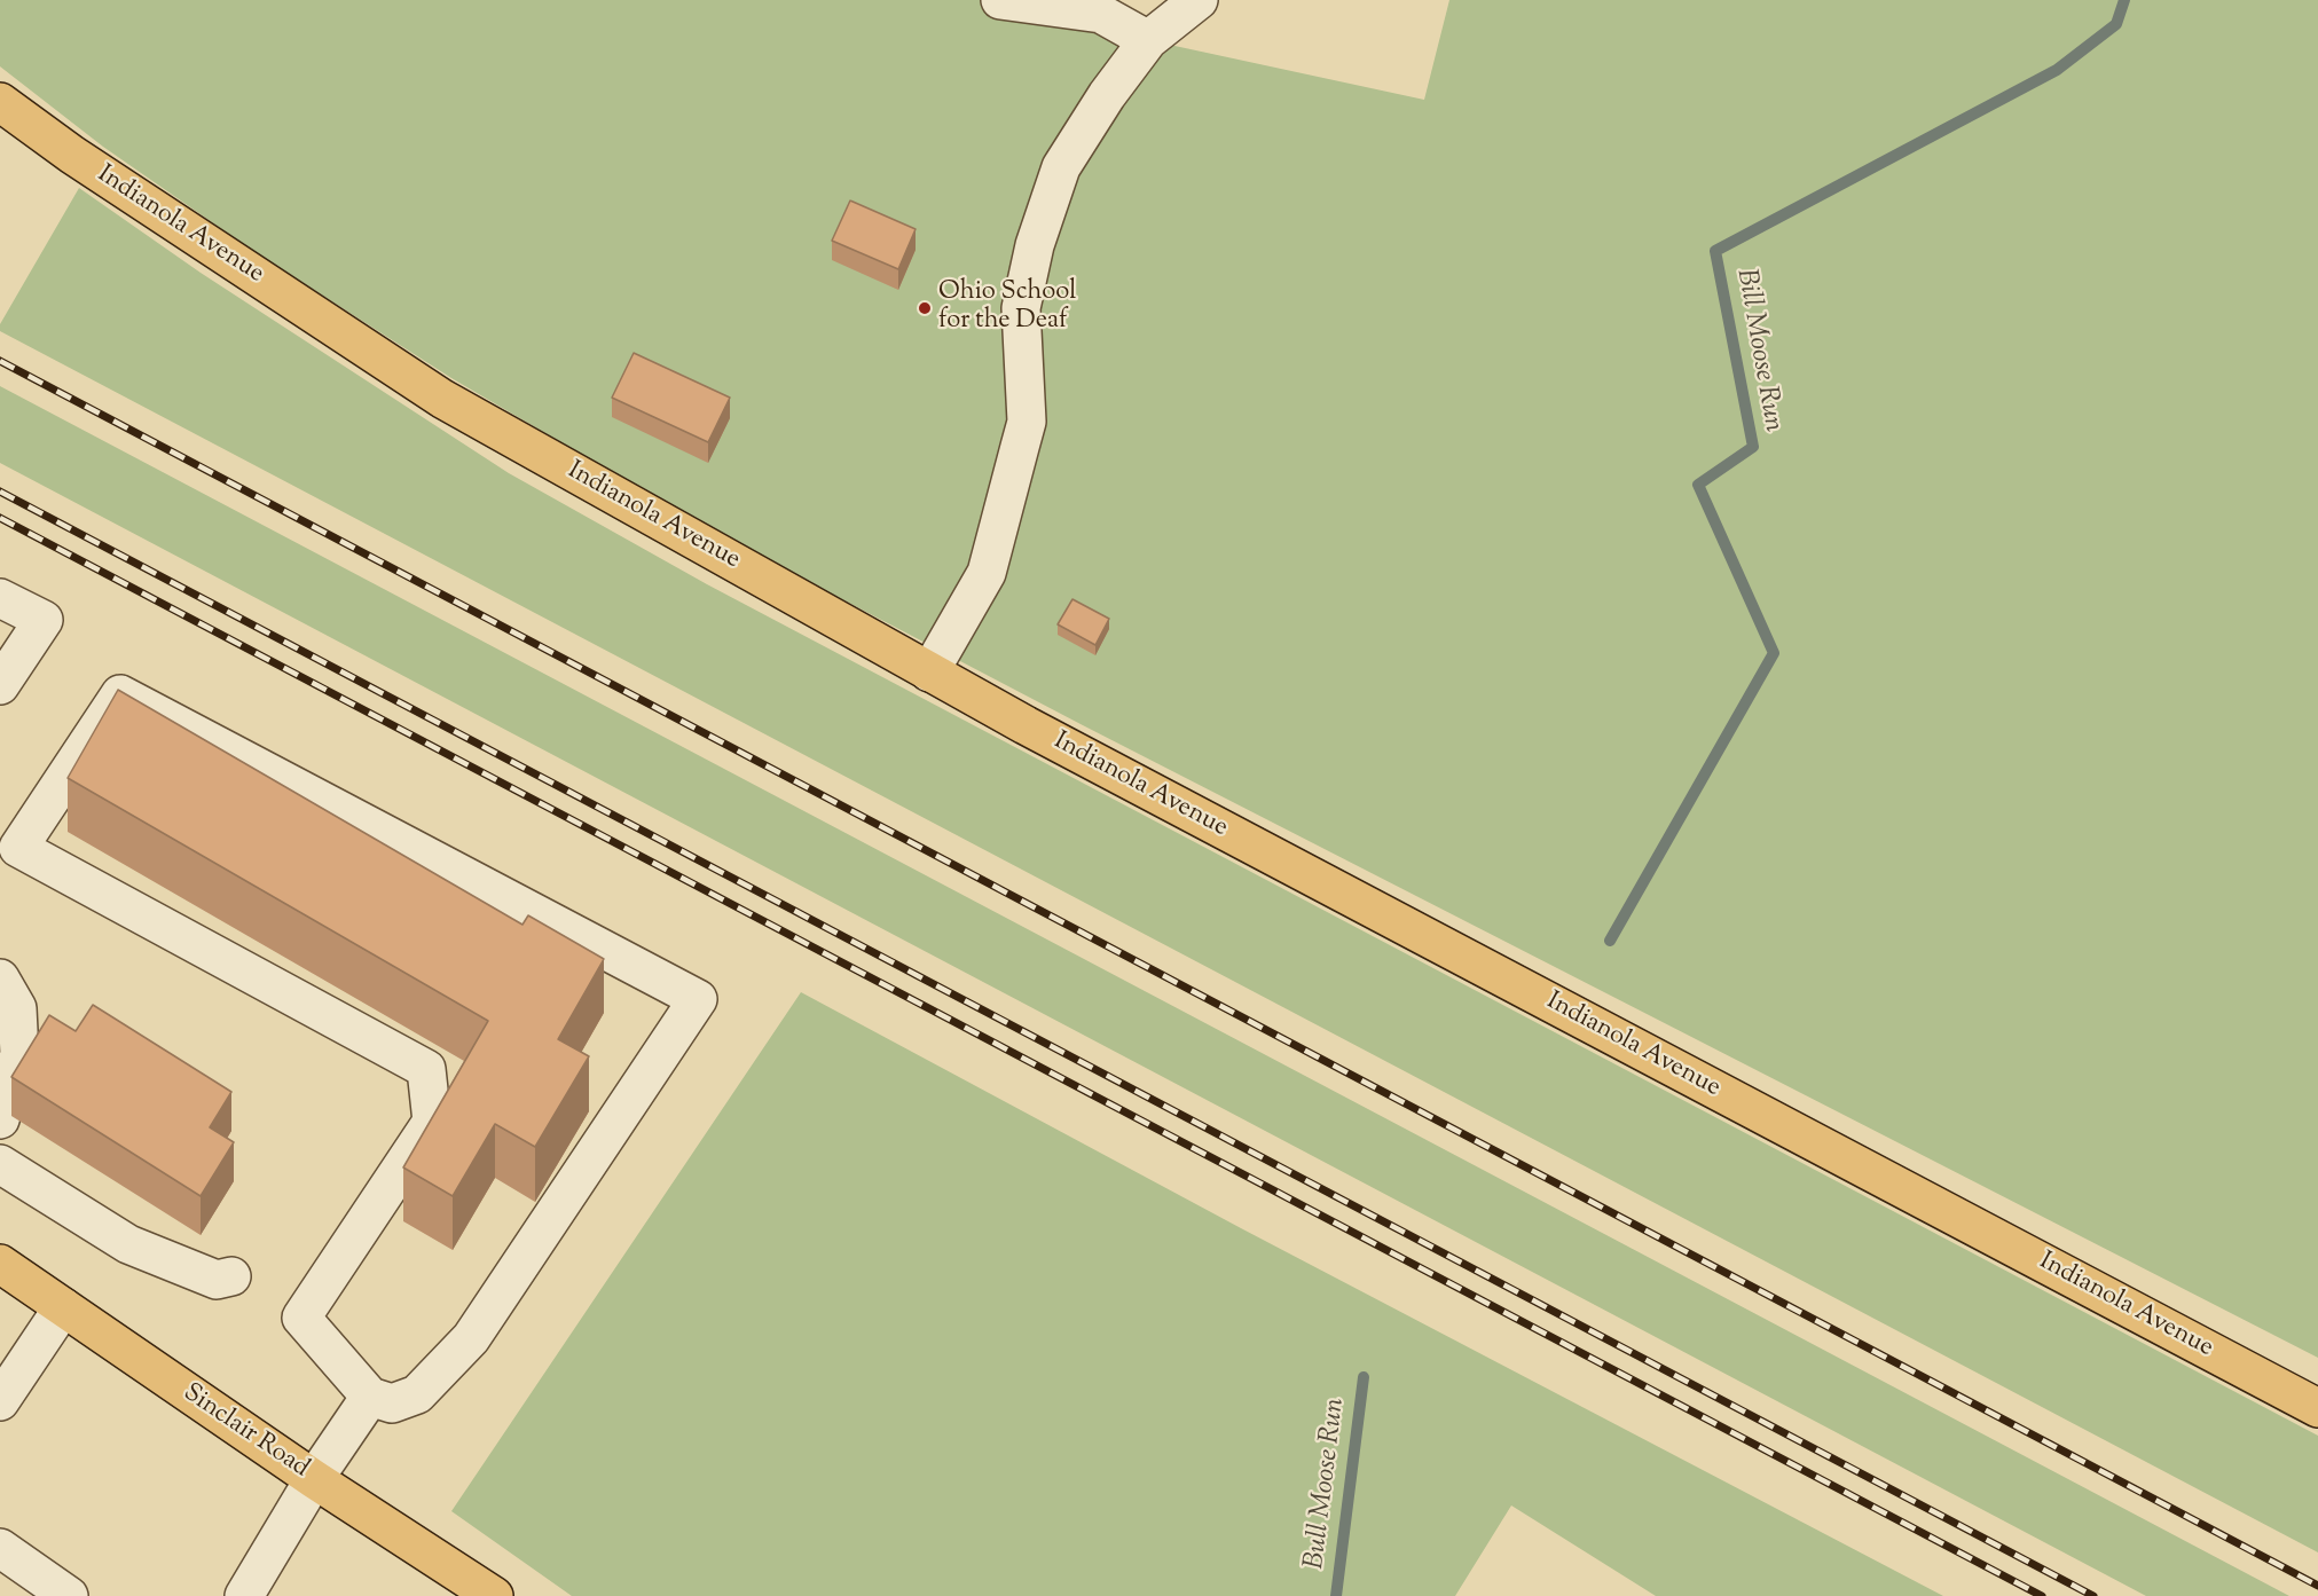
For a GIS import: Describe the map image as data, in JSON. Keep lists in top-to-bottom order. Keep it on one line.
{"streets":{"main road":["Indianola Avenue","Sinclair Road"]},"water":["Bill Moose Run","Bull Moose Run"],"places":["Ohio School for the Deaf"]}
